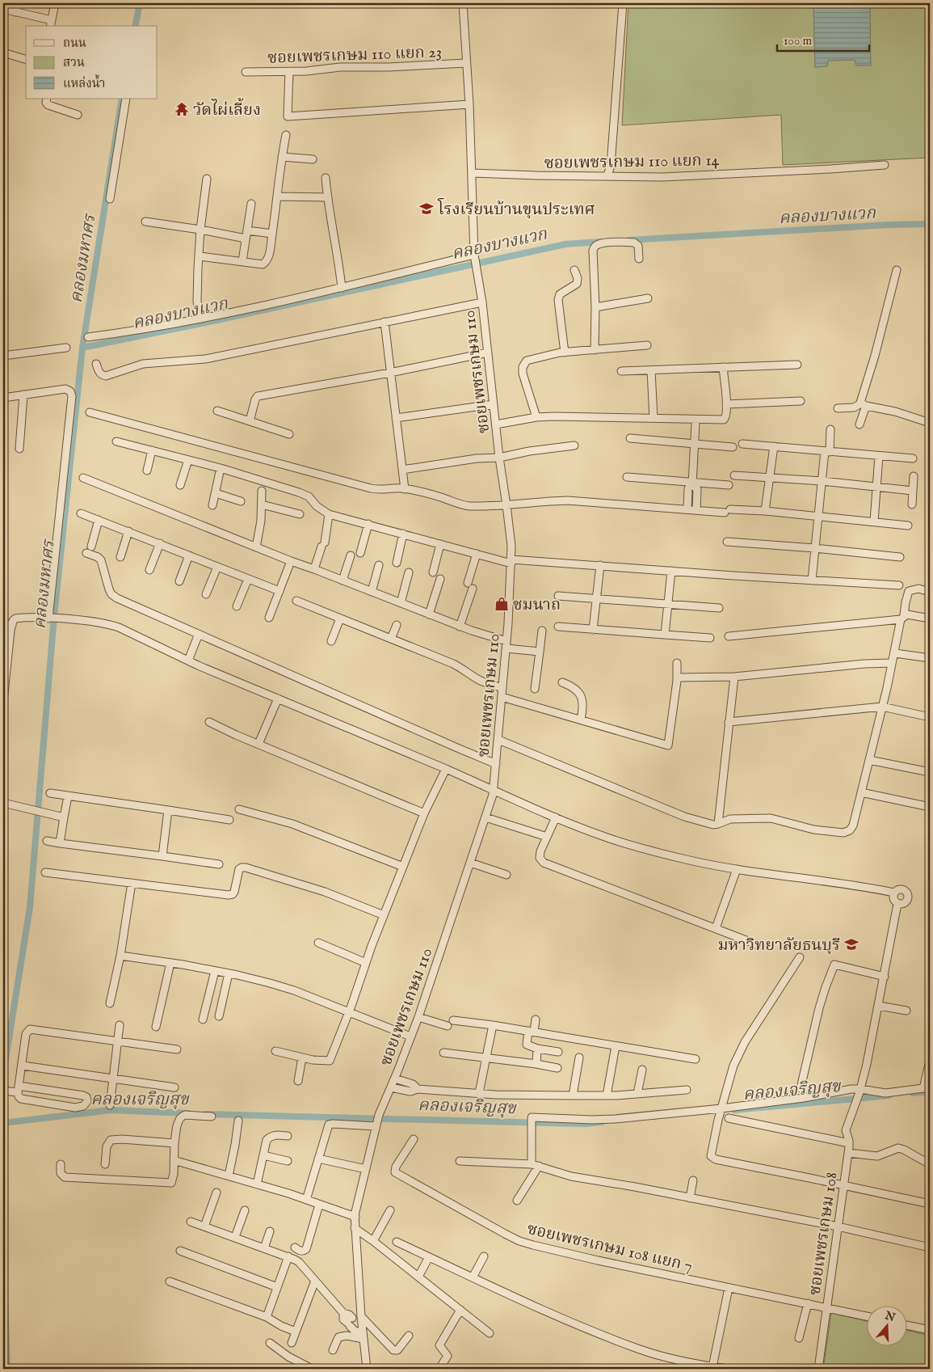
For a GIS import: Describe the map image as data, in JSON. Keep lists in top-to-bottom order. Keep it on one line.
{"streets":{"street":["ซอยเพชรเกษม 110 แยก 23","ซอยเพชรเกษม 110 แยก 14","ซอยเพชรเกษม 110","ซอยเพชรเกษม 108","ซอยเพชรเกษม 108 แยก 7"]},"crossings":[["ซอยเพชรเกษม 110 แยก 23","ซอยเพชรเกษม 110"],["ซอยเพชรเกษม 110 แยก 14","ซอยเพชรเกษม 110"]],"water":["คลองบางแวก","คลองมหาศร","คลองเจริญสุข"],"places":{"temple":["วัดไผ่เลี้ยง"],"school or university":["โรงเรียนบ้านขุนประเทศ","มหาวิทยาลัยธนบุรี"],"shop":["ชมนาถ"]},"legend":["ถนน","สวน","แหล่งน้ำ"],"scale_bar":"100 m","north":"top"}
